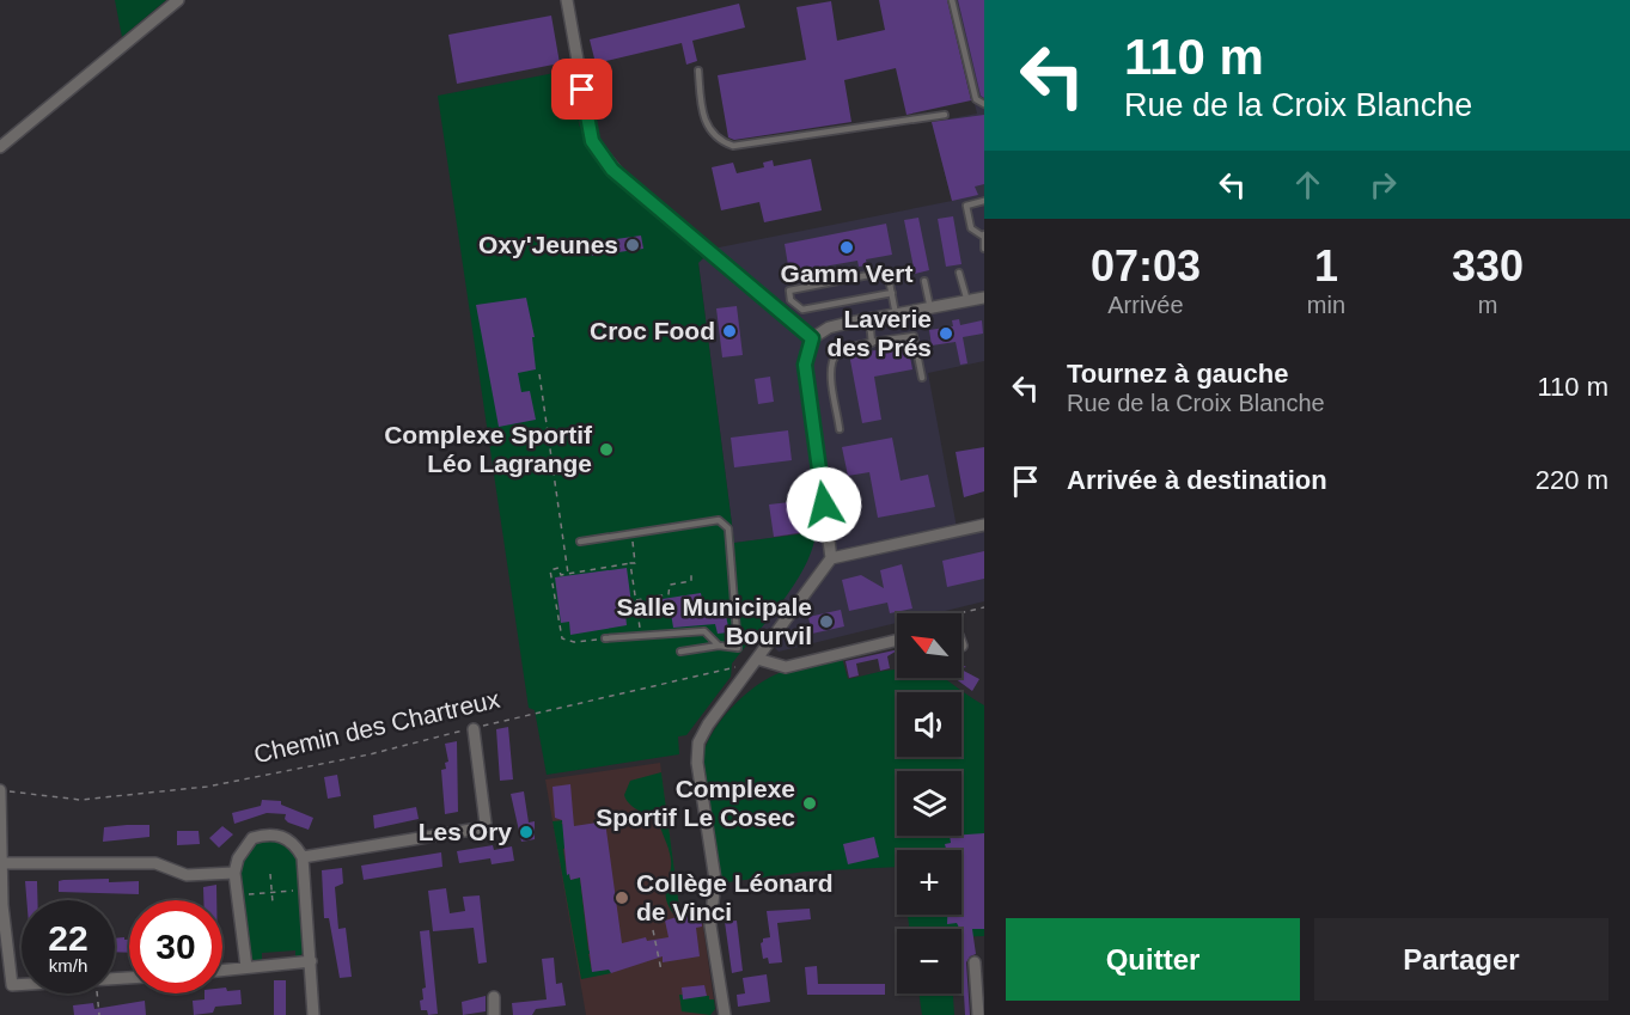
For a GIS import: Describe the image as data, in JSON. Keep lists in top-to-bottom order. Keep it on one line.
{"streets":{"path":["Chemin des Chartreux"]},"places":["Oxy'Jeunes","Gamm Vert","Croc Food","Laverie des Prés","Complexe Sportif Léo Lagrange","Salle Municipale Bourvil","Complexe Sportif Le Cosec","Les Ory","Collège Léonard de Vinci"],"north":"top left","page":{"turn":["110 m","Rue de la Croix Blanche"],"eta":["07:03","Arrivée","1","min","330","m"],"list":[{"name":"Tournez à gauche","note":"Rue de la Croix Blanche","value":"110 m"},{"name":"Arrivée à destination","value":"220 m"}],"map_buttons":["+","−"],"speed":"22 km/h","limit":"30","buttons":["Quitter","Partager"]}}
